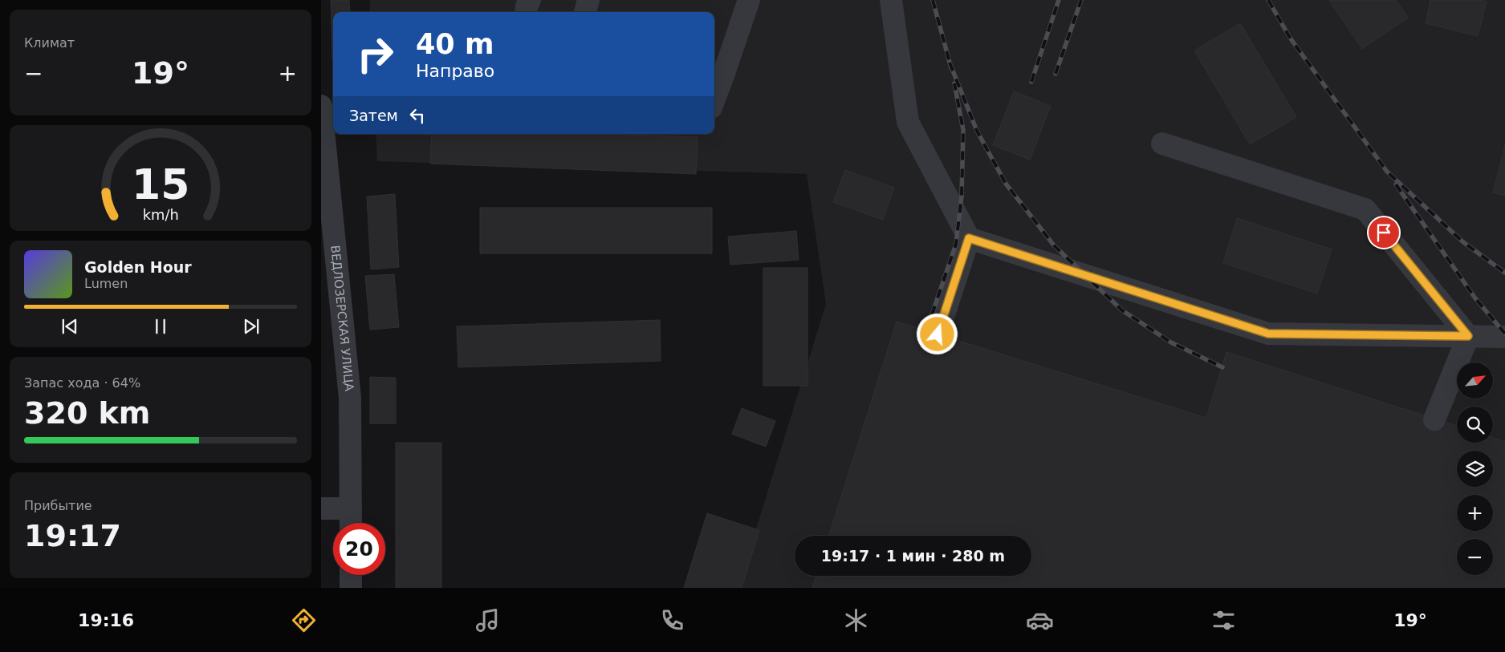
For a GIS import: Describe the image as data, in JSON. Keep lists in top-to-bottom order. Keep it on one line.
{"streets":{"street":["ВЕДЛОЗЕРСКАЯ УЛИЦА"]},"north":"top right","page":{"tile":["Климат",["Запас хода · 64%","320 km"],["Прибытие","19:17"]],"turn":["40 m","Направо"],"heat":["−","19°","+"],"then":"Затем","song":["Golden Hour","Lumen"],"map_buttons":["+","−"],"limit":"20","trip":"19:17 · 1 мин · 280 m","tabs":["19:16","19°"],"gauge":["15","km/h"]}}
